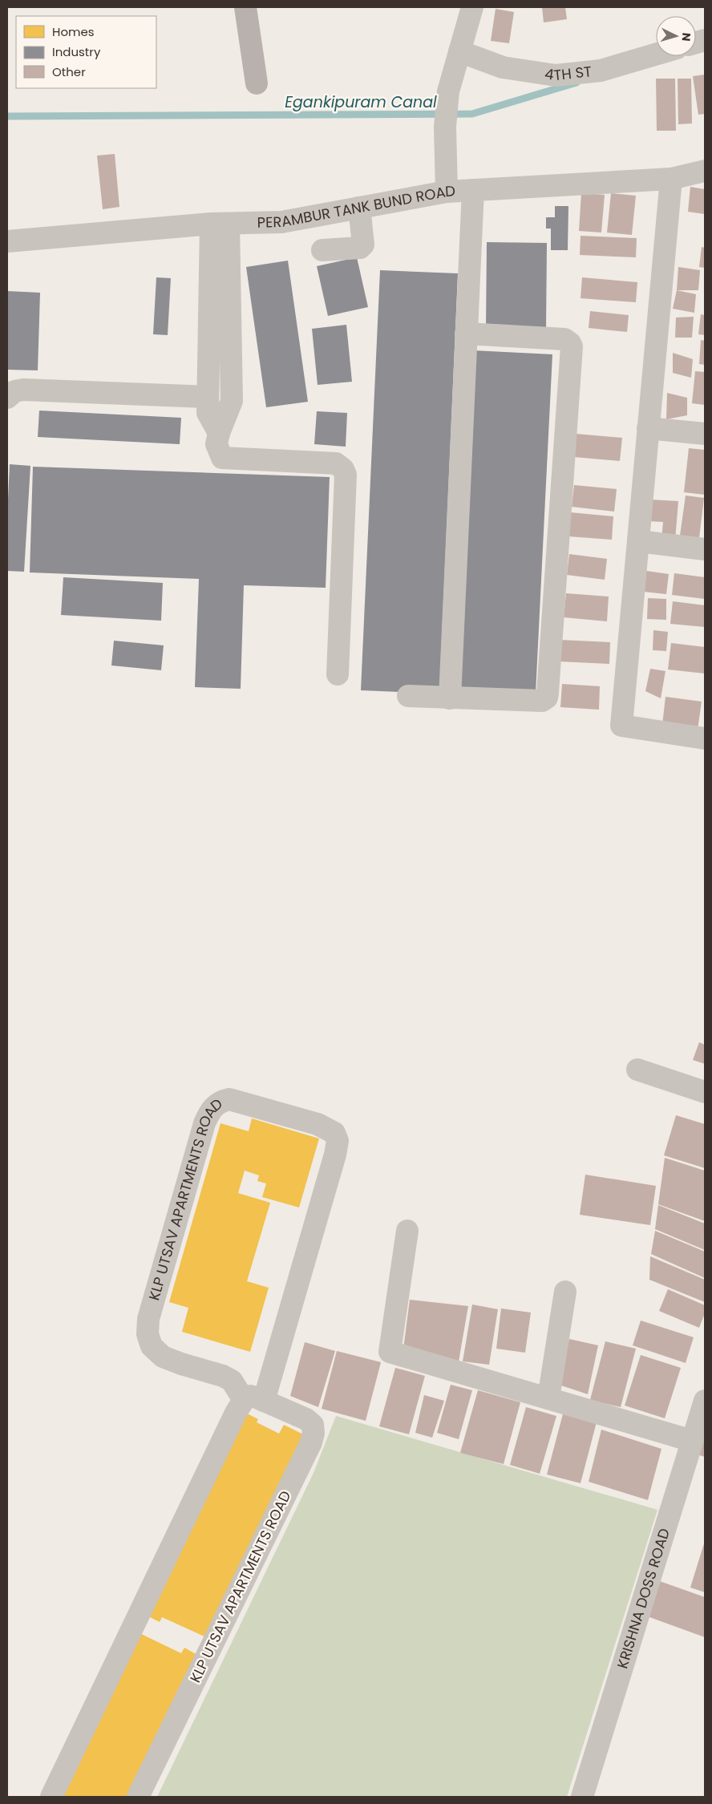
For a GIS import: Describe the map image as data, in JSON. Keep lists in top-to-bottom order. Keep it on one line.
{"streets":{"street":["4TH ST","PERAMBUR TANK BUND ROAD","KLP UTSAV APARTMENTS ROAD","KRISHNA DOSS ROAD"]},"water":["Egankipuram Canal"],"legend":["Homes","Industry","Other"],"north":"right"}
